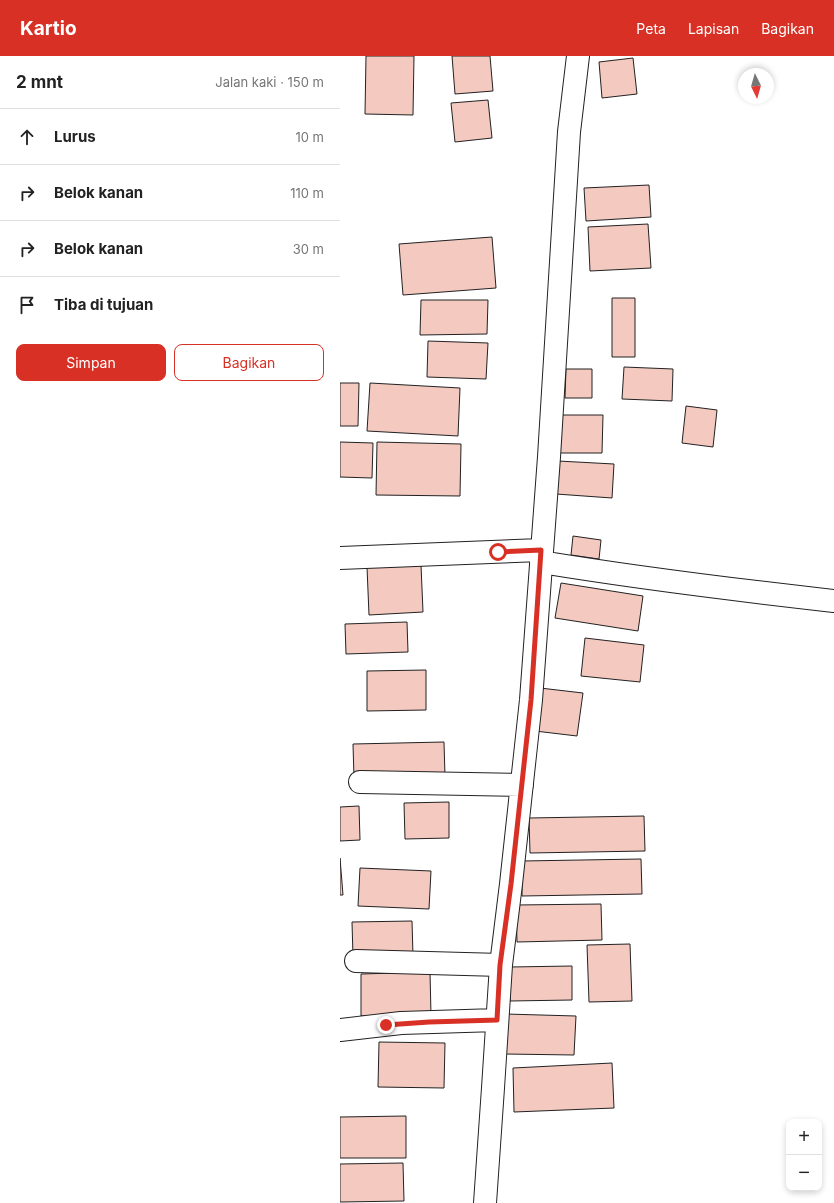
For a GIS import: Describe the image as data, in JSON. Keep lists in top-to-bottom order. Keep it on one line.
{"north":"bottom","page":{"header":"Kartio","nav":["Peta","Lapisan","Bagikan"],"heading":["2 mnt","Jalan kaki · 150 m"],"list":[["Lurus","10 m"],["Belok kanan","110 m"],["Belok kanan","30 m"],"Tiba di tujuan"],"buttons":["Simpan","Bagikan"],"map_buttons":["+","−"]}}
